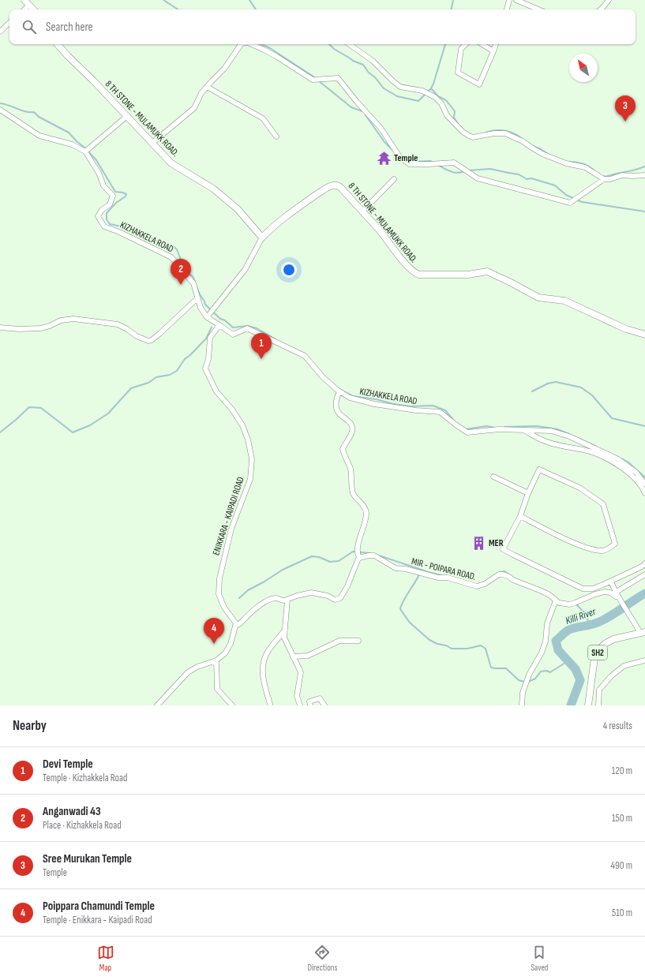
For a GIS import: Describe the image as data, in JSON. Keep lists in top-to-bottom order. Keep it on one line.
{"streets":{"main road":["8 TH STONE - MULAMUKK ROAD.","SH2"],"street":["KIZHAKKELA ROAD","ENIKKARA - KAIPADI ROAD","MIR - POIPARA ROAD."]},"crossings":[["KIZHAKKELA ROAD","ENIKKARA - KAIPADI ROAD"]],"water":["Killi River"],"places":{"temple":["Temple"],"building":["MER"]},"north":"top left","page":{"search":"Search here","pins":["3","2","1","4"],"heading":["Nearby","4 results"],"list":[{"mark":"1","name":"Devi Temple","note":"Temple · Kizhakkela Road","value":"120 m"},{"mark":"2","name":"Anganwadi 43","note":"Place · Kizhakkela Road","value":"150 m"},{"mark":"3","name":"Sree Murukan Temple","note":"Temple","value":"490 m"},{"mark":"4","name":"Poippara Chamundi Temple","note":"Temple · Enikkara - Kaipadi Road","value":"510 m"}],"nav":["Map","Directions","Saved"]}}
